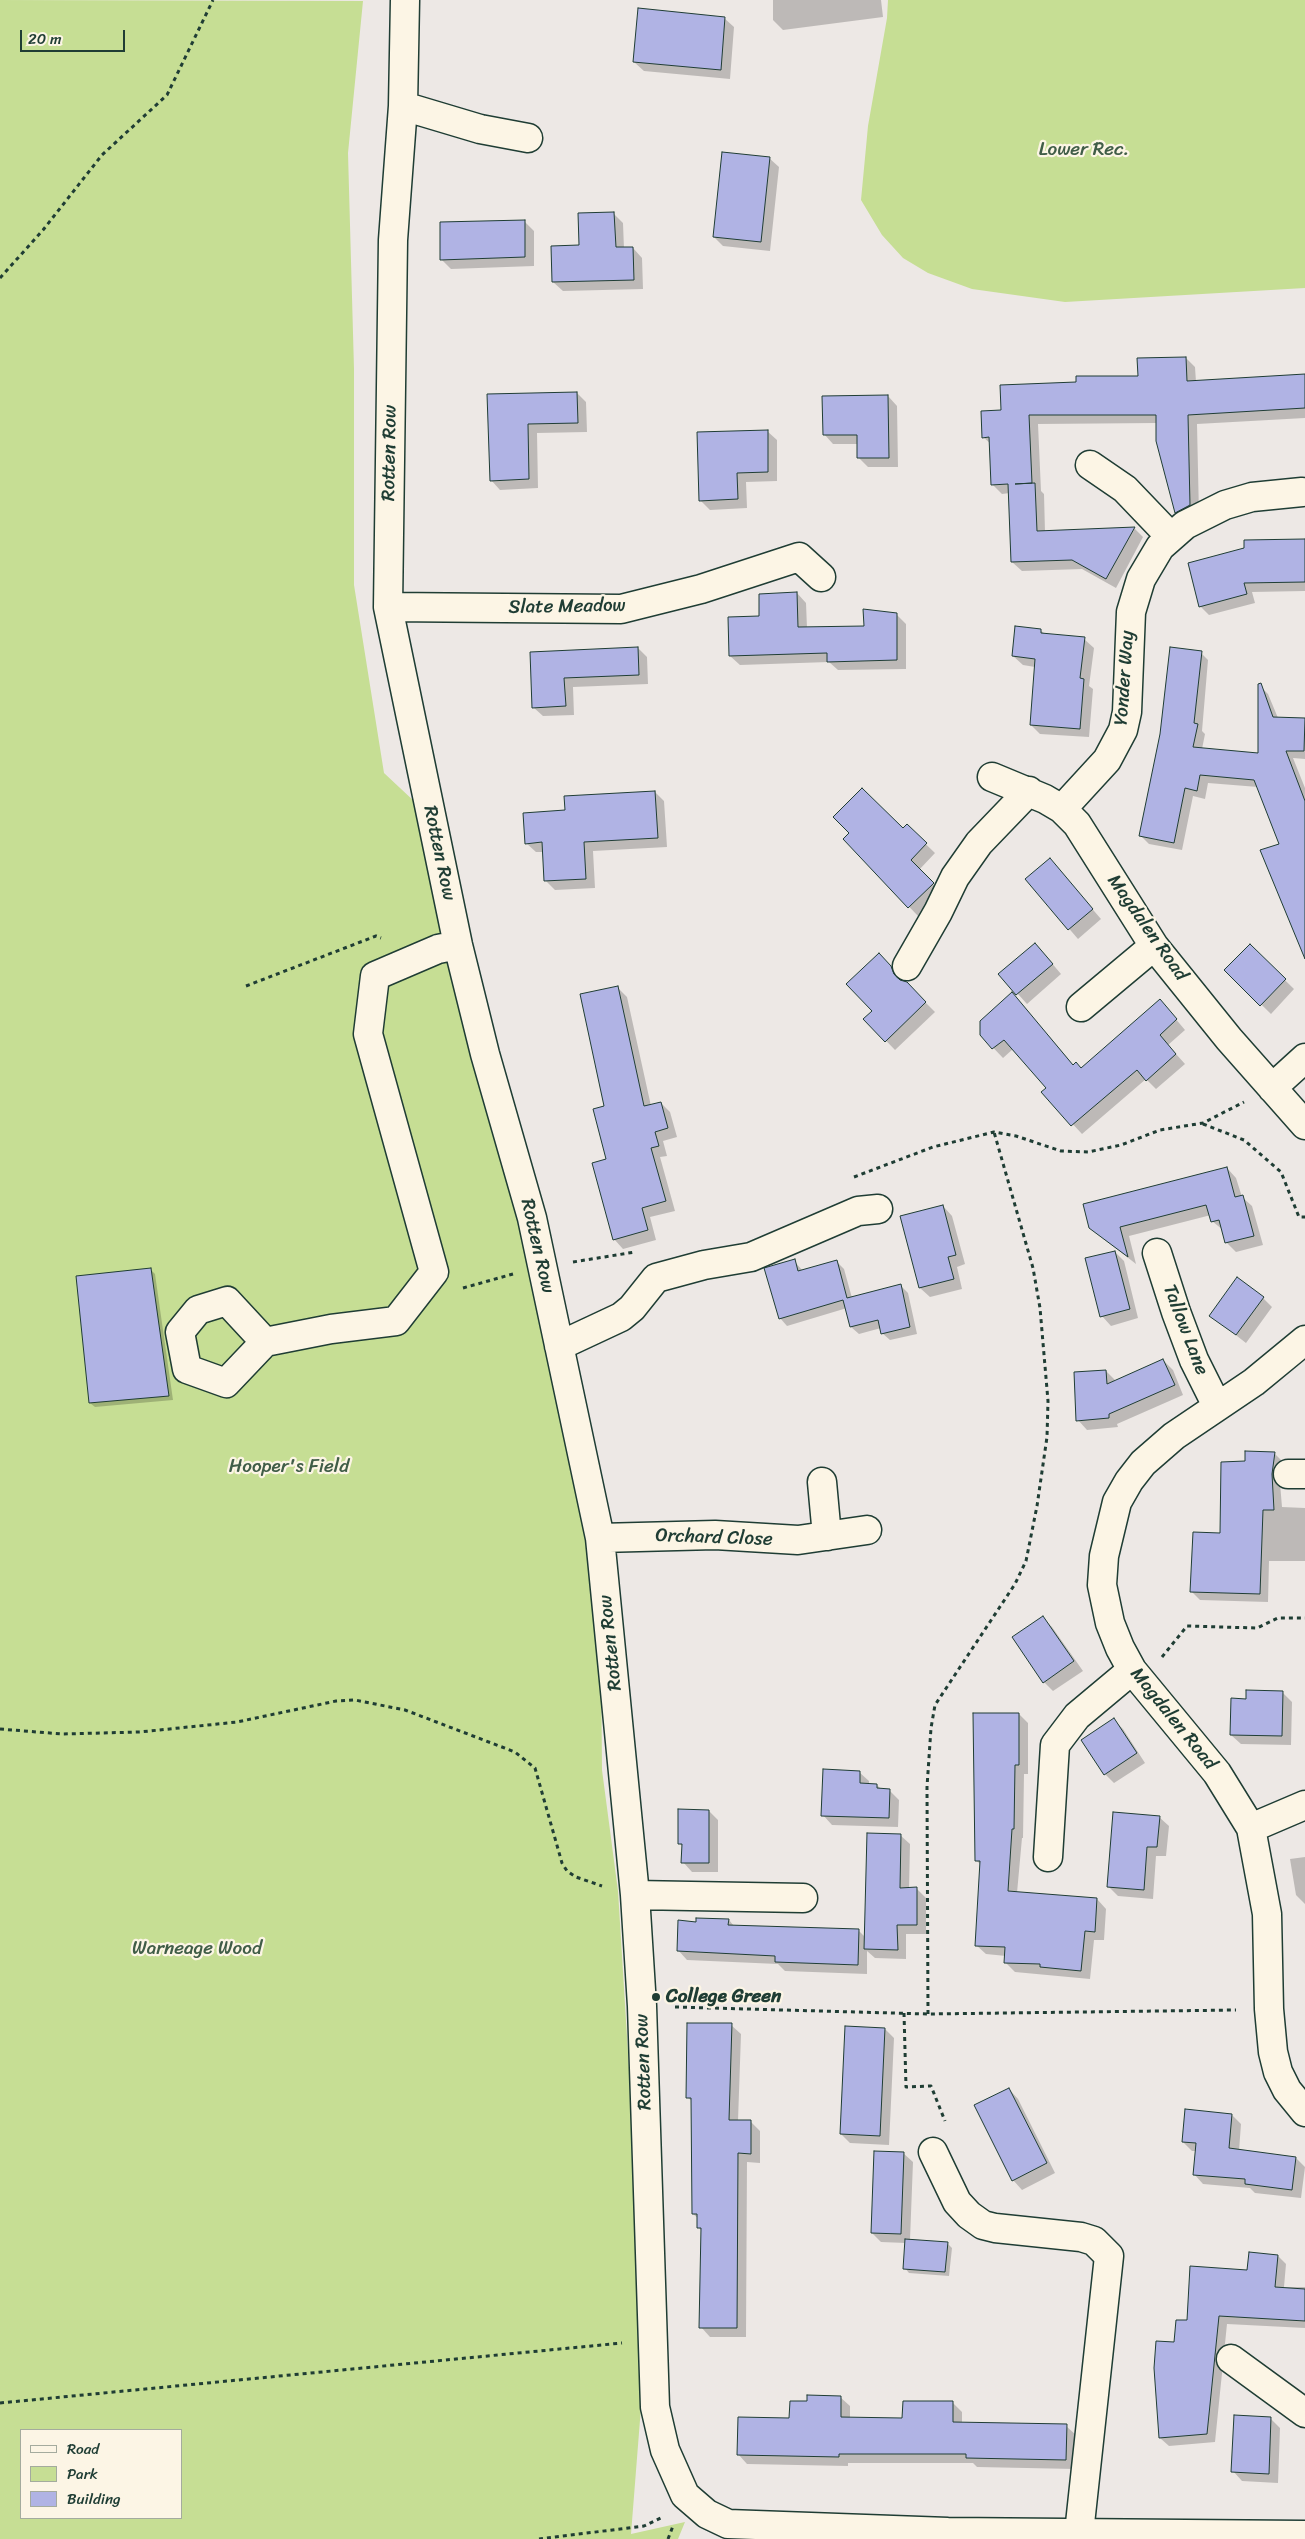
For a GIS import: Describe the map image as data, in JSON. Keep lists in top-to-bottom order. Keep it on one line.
{"streets":{"street":["Rotten Row","Slate Meadow","Yonder Way","Magdalen Road","Tallow Lane","Orchard Close"]},"crossings":[["Rotten Row","Slate Meadow"],["Rotten Row","Orchard Close"],["Yonder Way","Magdalen Road"],["Magdalen Road","Tallow Lane"]],"parks":["Lower Rec.","Hooper's Field","Warneage Wood"],"places":["College Green"],"legend":["Road","Park","Building"],"scale_bar":"20 m"}
